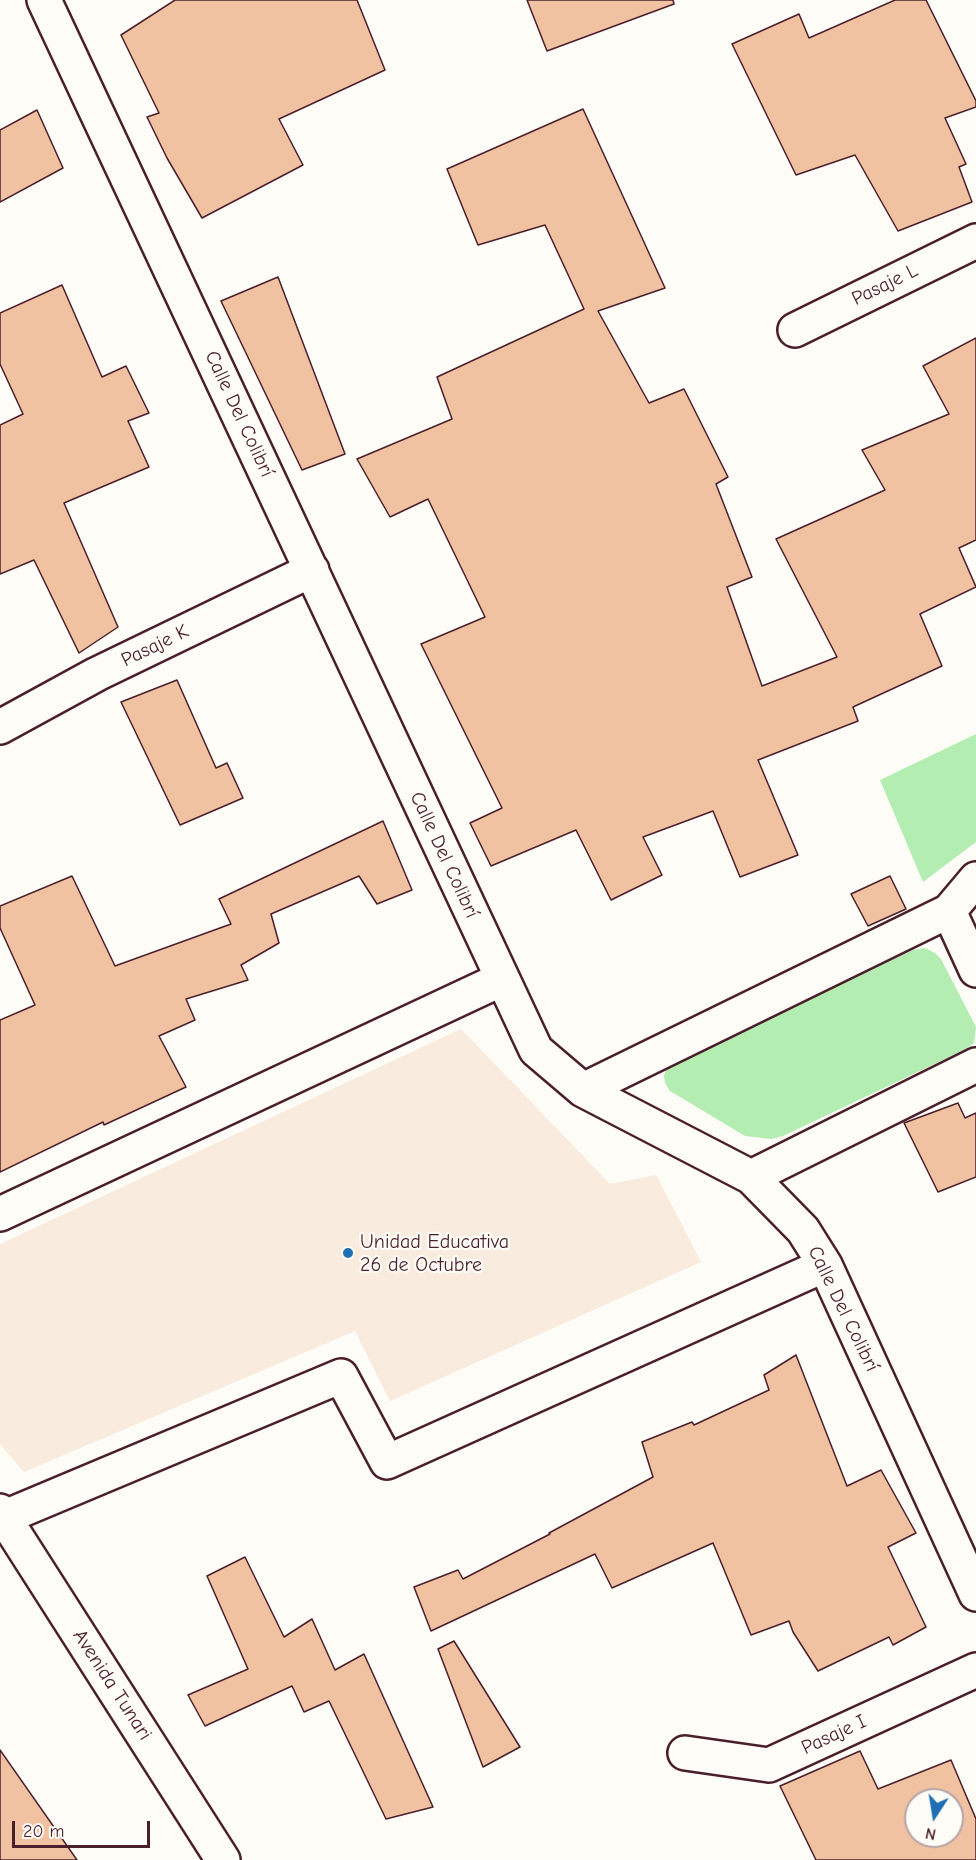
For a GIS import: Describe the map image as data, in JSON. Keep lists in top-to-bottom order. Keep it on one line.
{"streets":{"street":["Pasaje L","Calle Del Colibrí","Pasaje K","Avenida Tunari","Pasaje I"]},"crossings":[["Calle Del Colibrí","Pasaje K"]],"places":["Unidad Educativa 26 de Octubre"],"scale_bar":"20 m","north":"bottom"}
